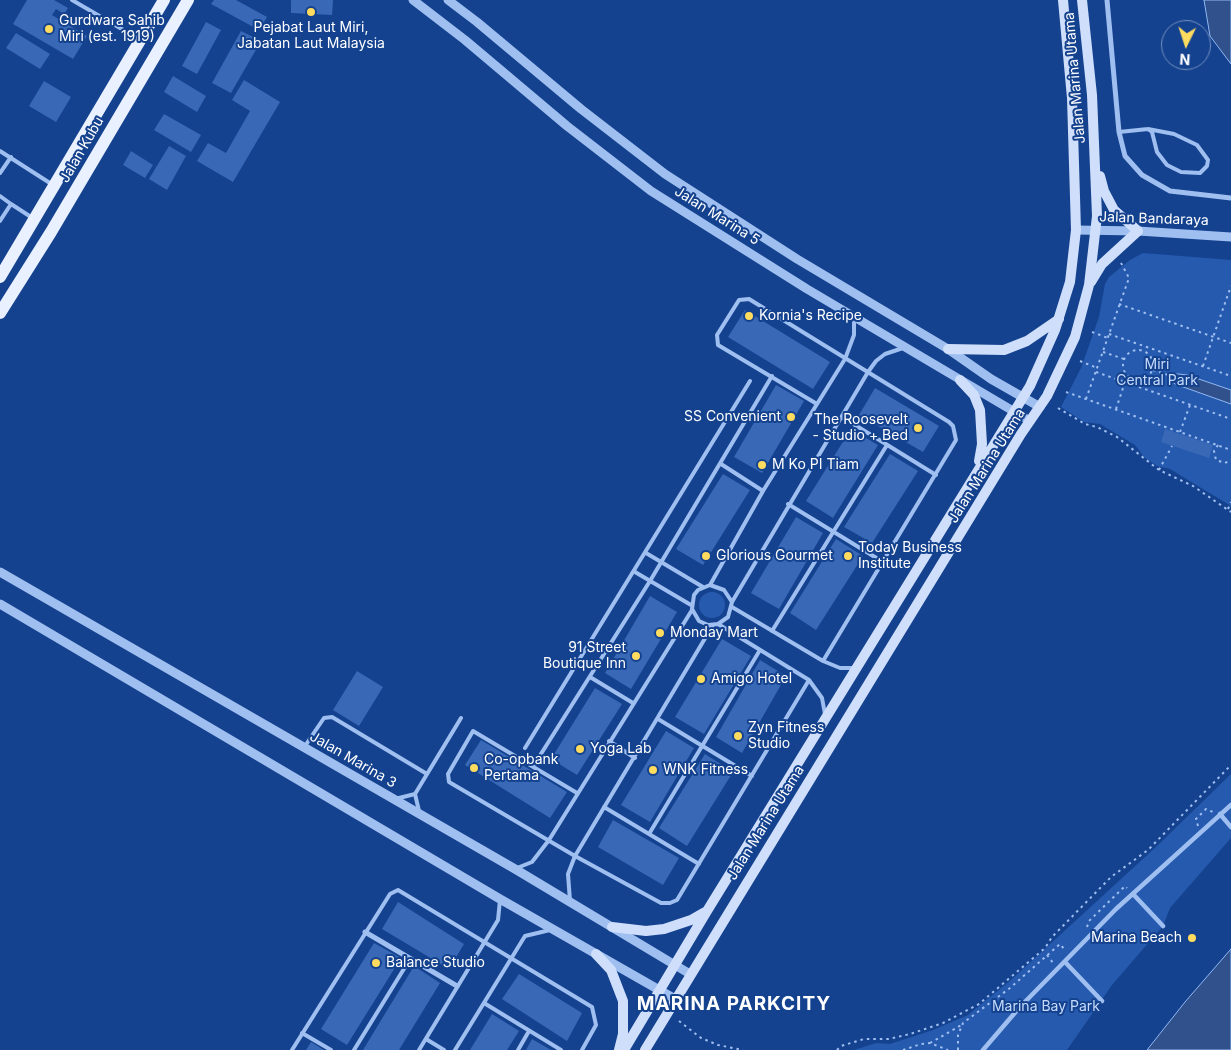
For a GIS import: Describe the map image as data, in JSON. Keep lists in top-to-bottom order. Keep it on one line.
{"streets":{"main road":["Jalan Marina Utama","Jalan Kubu"],"street":["Jalan Marina 5","Jalan Bandaraya","Jalan Marina 3"]},"crossings":[["Jalan Marina Utama","Jalan Marina 5"],["Jalan Marina Utama","Jalan Bandaraya"],["Jalan Marina Utama","Jalan Marina 3"]],"districts":["MARINA PARKCITY"],"parks":["Miri Central Park","Marina Bay Park"],"places":["Pejabat Laut Miri, Jabatan Laut Malaysia","Gurdwara Sahib Miri (est. 1919)","Kornia's Recipe","SS Convenient","The Roosevelt - Studio + Bed","M Ko PI Tiam","Glorious Gourmet","Today Business Institute","Monday Mart","91 Street Boutique Inn","Amigo Hotel","Zyn Fitness Studio","Yoga Lab","Co-opbank Pertama","WNK Fitness","Marina Beach","Balance Studio"],"north":"bottom"}
